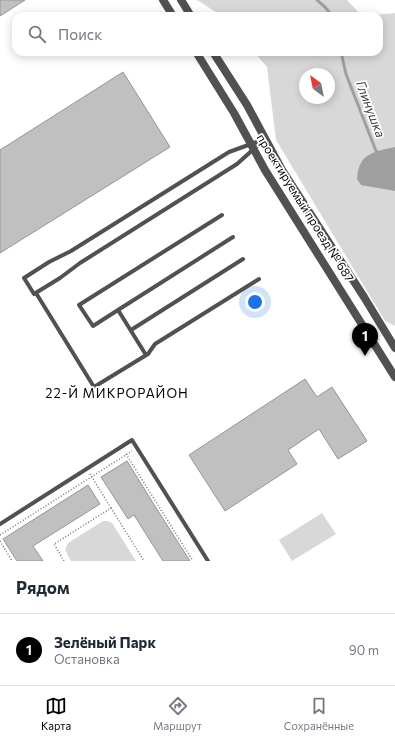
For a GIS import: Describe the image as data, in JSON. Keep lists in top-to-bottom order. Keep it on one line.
{"streets":{"street":["проектируемый проезд № 687"]},"districts":["22-Й МИКРОРАЙОН"],"water":["Глинушка"],"north":"top left","page":{"search":"Поиск","pins":"1","heading":"Рядом","list":[{"mark":"1","name":"Зелёный Парк","note":"Остановка","value":"90 m"}],"nav":["Карта","Маршрут","Сохранённые"]}}
